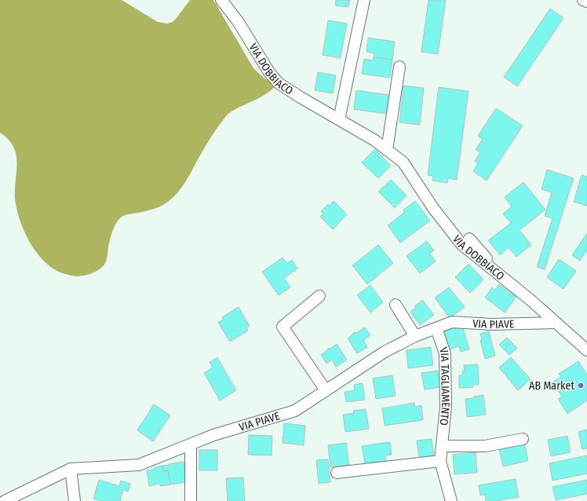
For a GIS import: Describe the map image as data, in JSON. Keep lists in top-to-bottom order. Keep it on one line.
{"streets":{"street":["VIA DOBBIACO","VIA PIAVE","VIA TAGLIAMENTO"]},"crossings":[["VIA DOBBIACO","VIA PIAVE"],["VIA PIAVE","VIA TAGLIAMENTO"]],"places":["AB Market"]}
